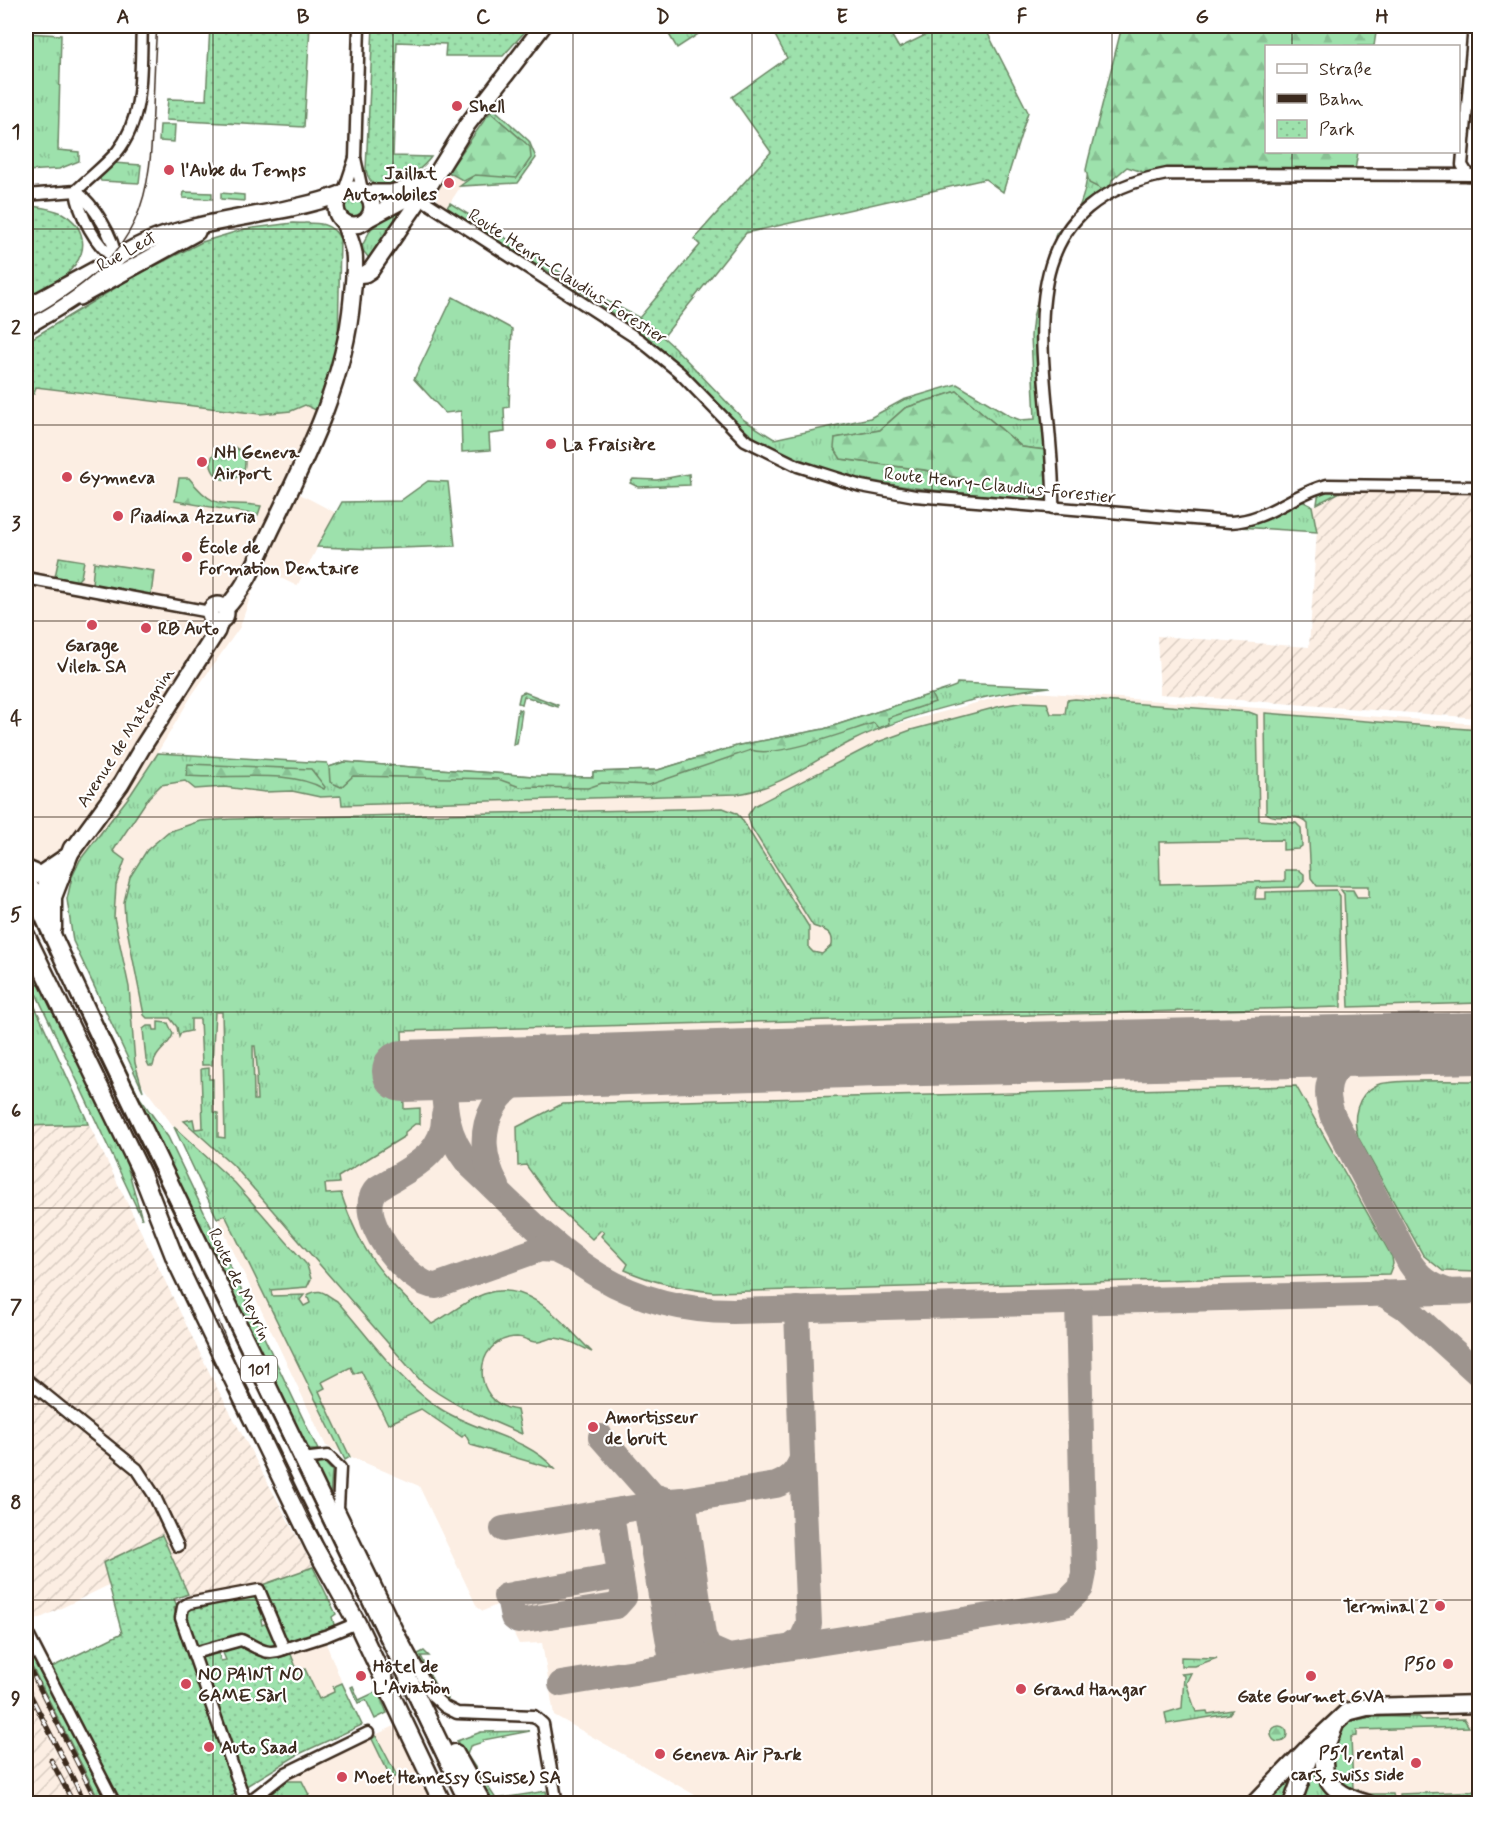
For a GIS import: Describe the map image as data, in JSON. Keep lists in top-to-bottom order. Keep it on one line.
{"streets":{"main road":["Rue Lect","Avenue de Mategnin","Route de Meyrin","101"],"street":["Route Henry-Claudius-Forestier"]},"crossings":[["Rue Lect","Avenue de Mategnin"],["Avenue de Mategnin","Route de Meyrin"]],"places":["Shell","l'Aube du Temps","Jaillat Automobiles","La Fraisière","NH Geneva Airport","Gymneva","Piadina Azzuria","École de Formation Dentaire","Garage Vilela SA","RB Auto","Amortisseur de bruit","Terminal 2","P50","Hôtel de L'Aviation","Gate Gourmet GVA","NO PAINT NO GAME Sàrl","Grand Hangar","Auto Saad","Geneva Air Park","P51, rental cars, swiss side","Moet Hennessy (Suisse) SA"],"legend":["Straße","Bahn","Park"],"grid":{"columns":["A","B","C","D","E","F","G","H"],"rows":["1","2","3","4","5","6","7","8","9"]}}
